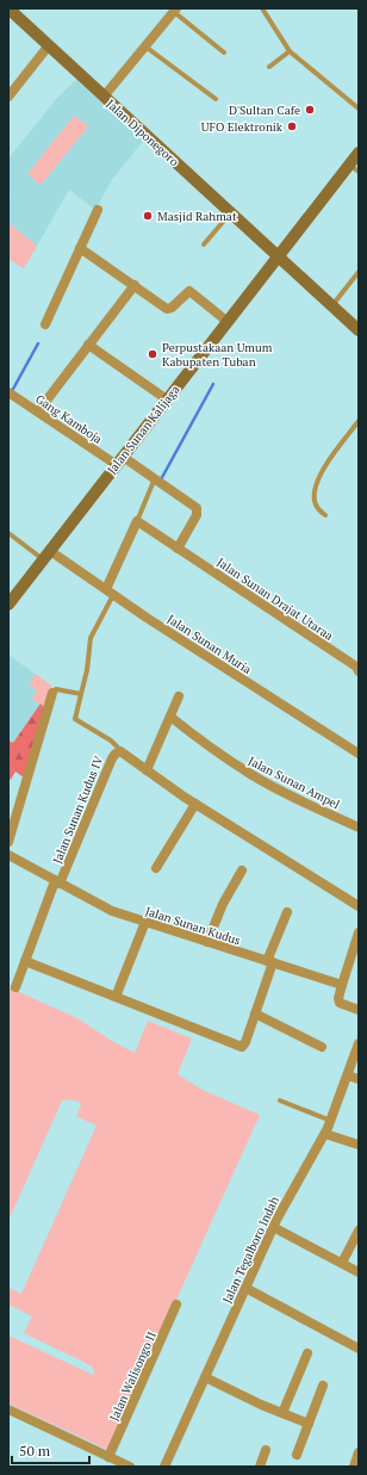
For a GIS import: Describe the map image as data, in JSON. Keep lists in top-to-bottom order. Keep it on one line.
{"streets":{"main road":["Jalan Diponegoro","Jalan Sunan Kalijaga"],"street":["Gang Kamboja","Jalan Sunan Drajat Utaraa","Jalan Sunan Muria","Jalan Sunan Ampel","Jalan Sunan Kudus IV","Jalan Sunan Kudus","Jalan Tegalboro Indah","Jalan Walisongo II"]},"crossings":[["Jalan Diponegoro","Jalan Sunan Kalijaga"],["Gang Kamboja","Jalan Sunan Kalijaga"],["Gang Kamboja","Jalan Sunan Drajat Utaraa"],["Jalan Sunan Kalijaga","Jalan Sunan Muria"],["Jalan Sunan Kudus IV","Jalan Sunan Kudus"]],"places":["D'Sultan Cafe","UFO Elektronik","Masjid Rahmat","Perpustakaan Umum Kabupaten Tuban"],"scale_bar":"50 m"}
